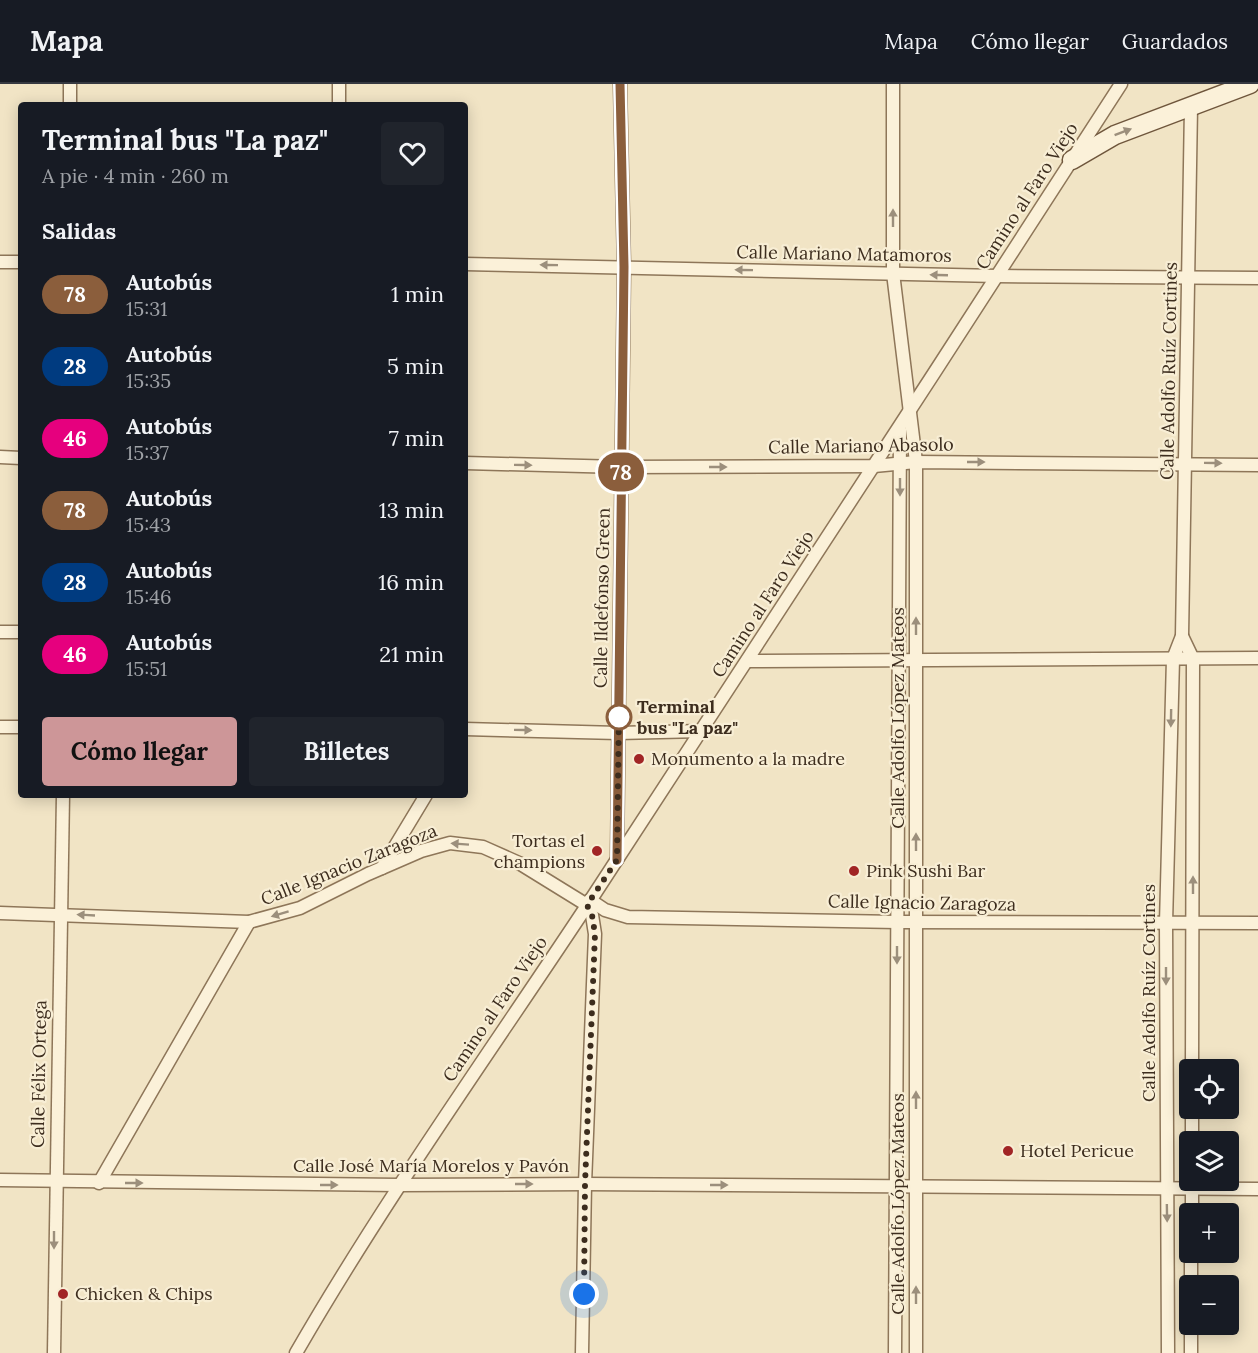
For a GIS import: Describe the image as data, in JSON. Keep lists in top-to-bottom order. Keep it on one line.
{"streets":{"street":["Camino al Faro Viejo","Calle Mariano Matamoros","Calle Adolfo Ruíz Cortines","Calle Mariano Abasolo","Calle Ildefonso Green","Calle Adolfo López Mateos","Calle Ignacio Zaragoza","Calle Félix Ortega","Calle José María Morelos y Pavón"]},"crossings":[["Camino al Faro Viejo","Calle Mariano Matamoros"],["Camino al Faro Viejo","Calle Mariano Abasolo"],["Camino al Faro Viejo","Calle Ildefonso Green"],["Camino al Faro Viejo","Calle Adolfo López Mateos"],["Camino al Faro Viejo","Calle Ignacio Zaragoza"],["Camino al Faro Viejo","Calle José María Morelos y Pavón"],["Calle Mariano Matamoros","Calle Adolfo Ruíz Cortines"],["Calle Mariano Matamoros","Calle Ildefonso Green"],["Calle Mariano Matamoros","Calle Adolfo López Mateos"],["Calle Adolfo Ruíz Cortines","Calle Mariano Abasolo"],["Calle Adolfo Ruíz Cortines","Calle Ignacio Zaragoza"],["Calle Adolfo Ruíz Cortines","Calle José María Morelos y Pavón"],["Calle Mariano Abasolo","Calle Ildefonso Green"],["Calle Mariano Abasolo","Calle Adolfo López Mateos"],["Calle Adolfo López Mateos","Calle Ignacio Zaragoza"],["Calle Adolfo López Mateos","Calle José María Morelos y Pavón"],["Calle Ignacio Zaragoza","Calle Félix Ortega"],["Calle Félix Ortega","Calle José María Morelos y Pavón"]],"one_way":["Calle Mariano Matamoros","Calle Mariano Abasolo","Calle Ignacio Zaragoza","Calle José María Morelos y Pavón"],"places":["Terminal bus \"La paz\"","Monumento a la madre","Tortas el champions","Pink Sushi Bar","Hotel Pericue","Chicken & Chips"],"lines":["bus line 78"],"page":{"header":"Mapa","nav":["Mapa","Cómo llegar","Guardados"],"on_map":"78","heading":[["Terminal bus \"La paz\"","A pie · 4 min · 260 m"],"Salidas"],"list":[{"mark":"78","name":"Autobús","note":"15:31","value":"1 min"},{"mark":"28","name":"Autobús","note":"15:35","value":"5 min"},{"mark":"46","name":"Autobús","note":"15:37","value":"7 min"},{"mark":"78","name":"Autobús","note":"15:43","value":"13 min"},{"mark":"28","name":"Autobús","note":"15:46","value":"16 min"},{"mark":"46","name":"Autobús","note":"15:51","value":"21 min"}],"buttons":["Cómo llegar","Billetes"],"map_buttons":["+","−"]}}
